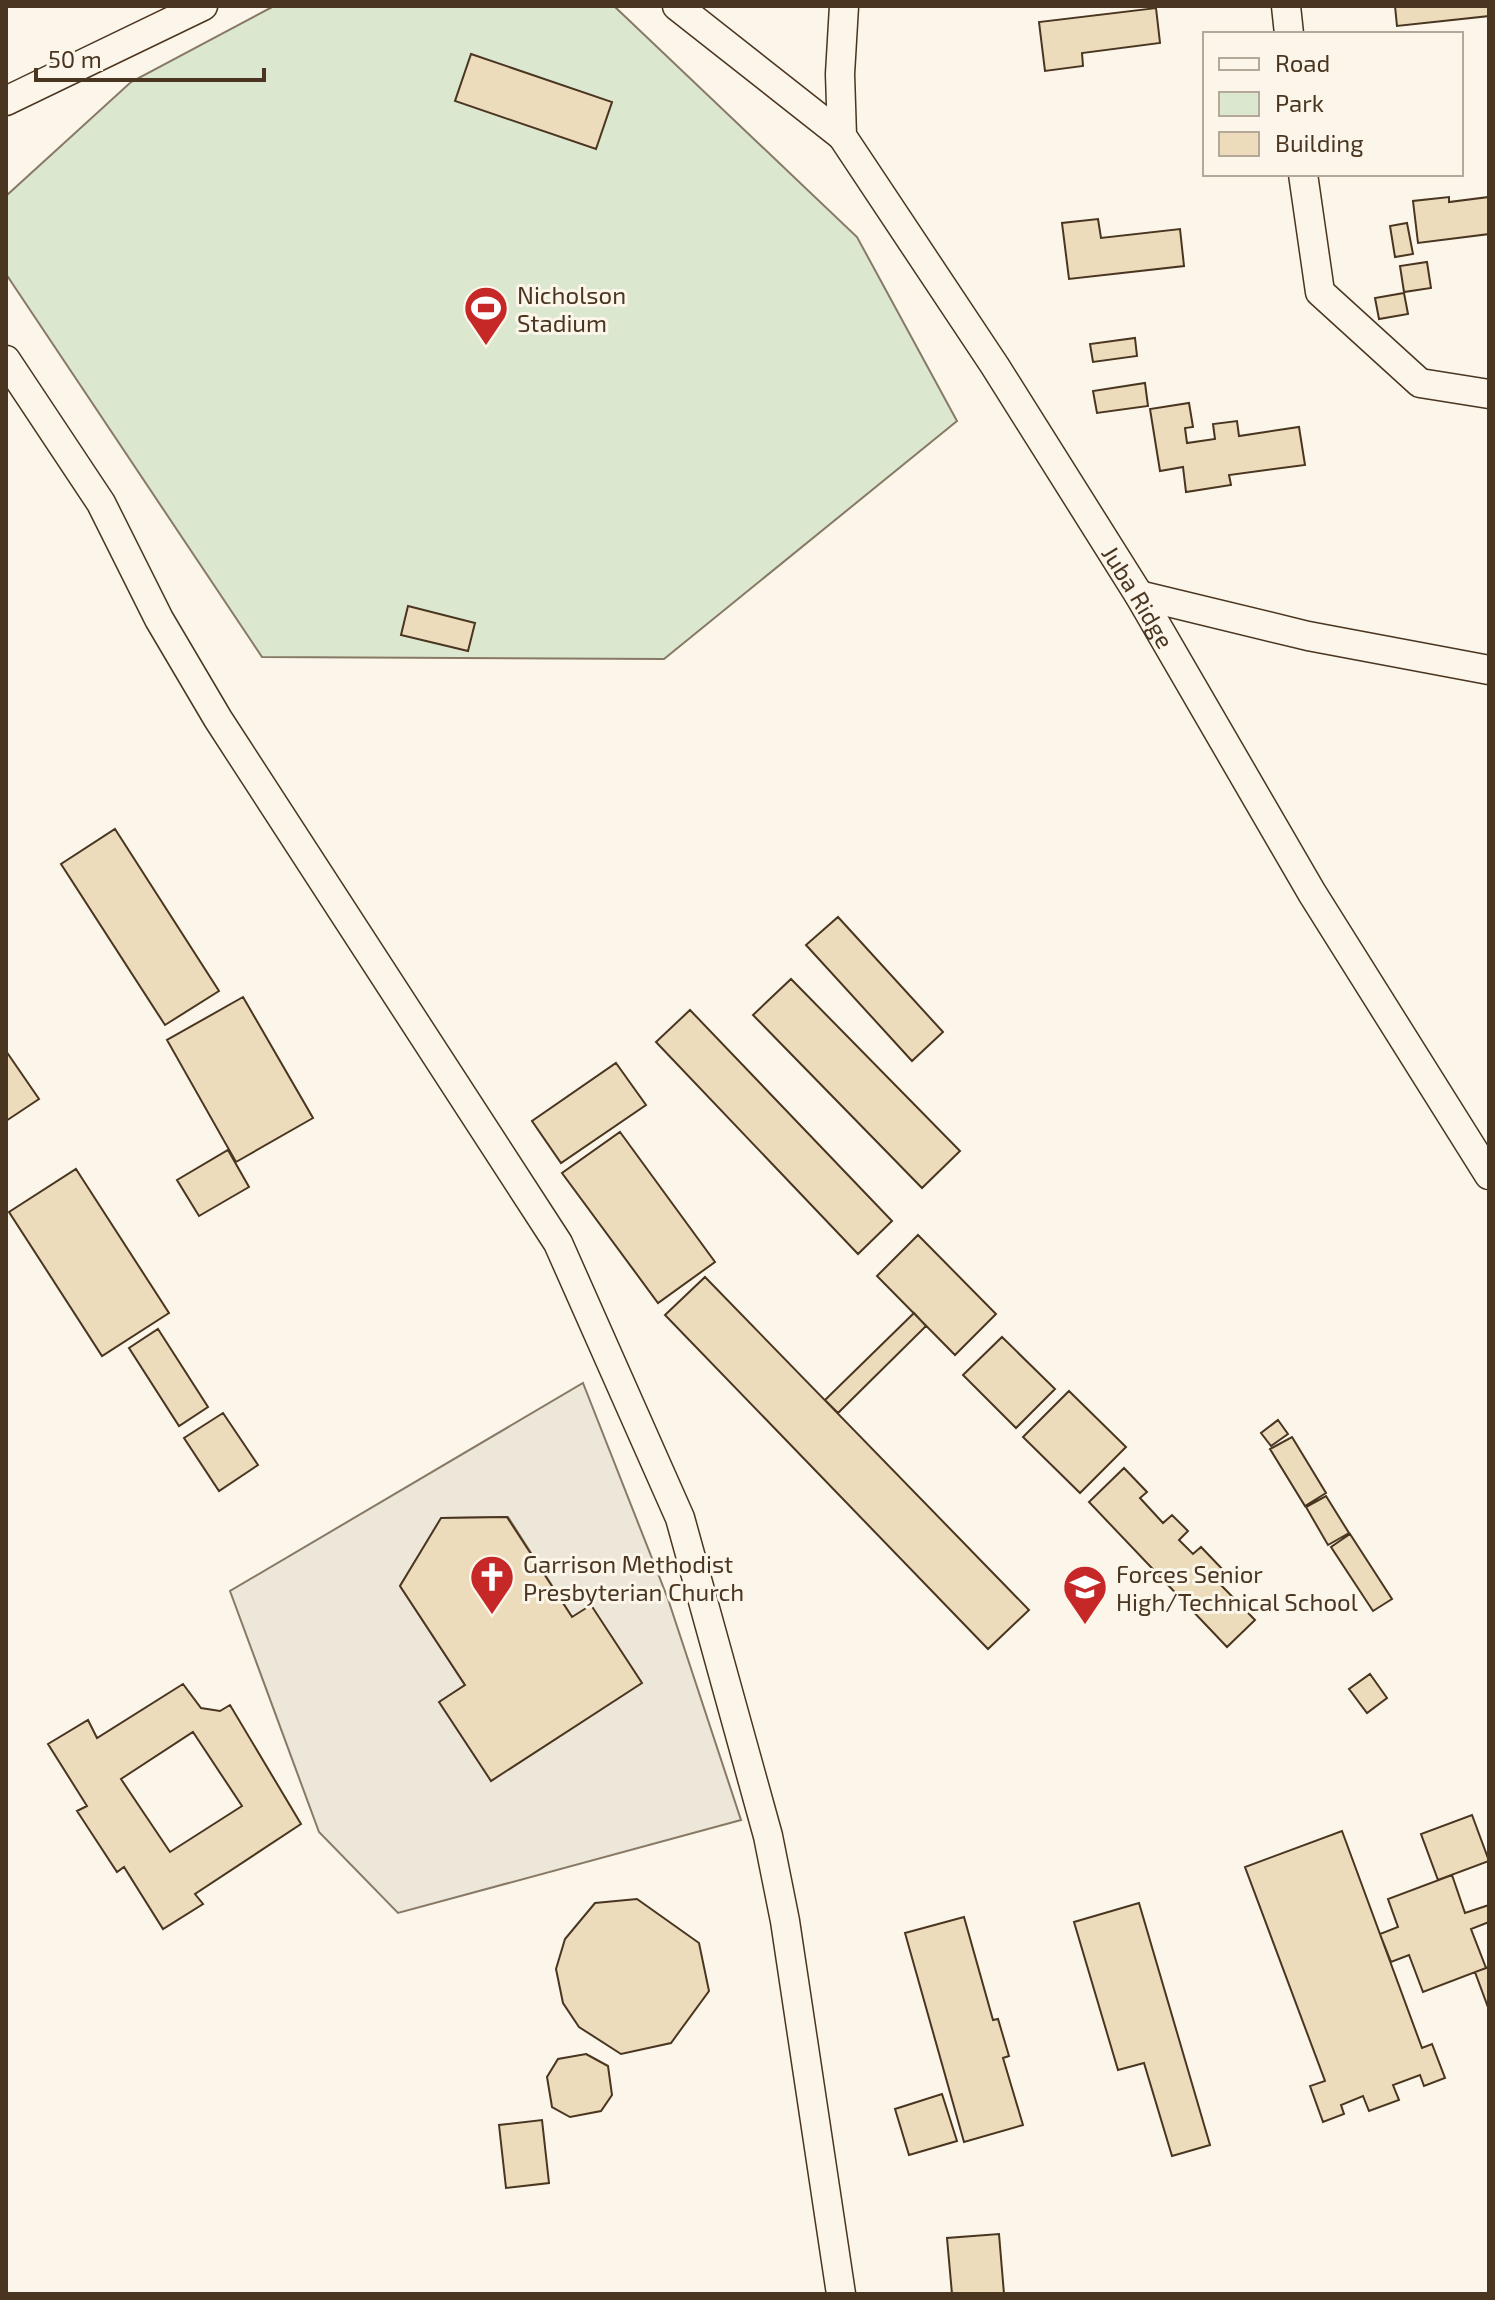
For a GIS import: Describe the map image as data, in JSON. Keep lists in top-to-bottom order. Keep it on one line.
{"streets":{"street":["Juba Ridge"]},"places":{"sports":["Nicholson Stadium"],"church":["Garrison Methodist Presbyterian Church"],"school or university":["Forces Senior High/Technical School"]},"legend":["Road","Park","Building"],"scale_bar":"50 m"}
